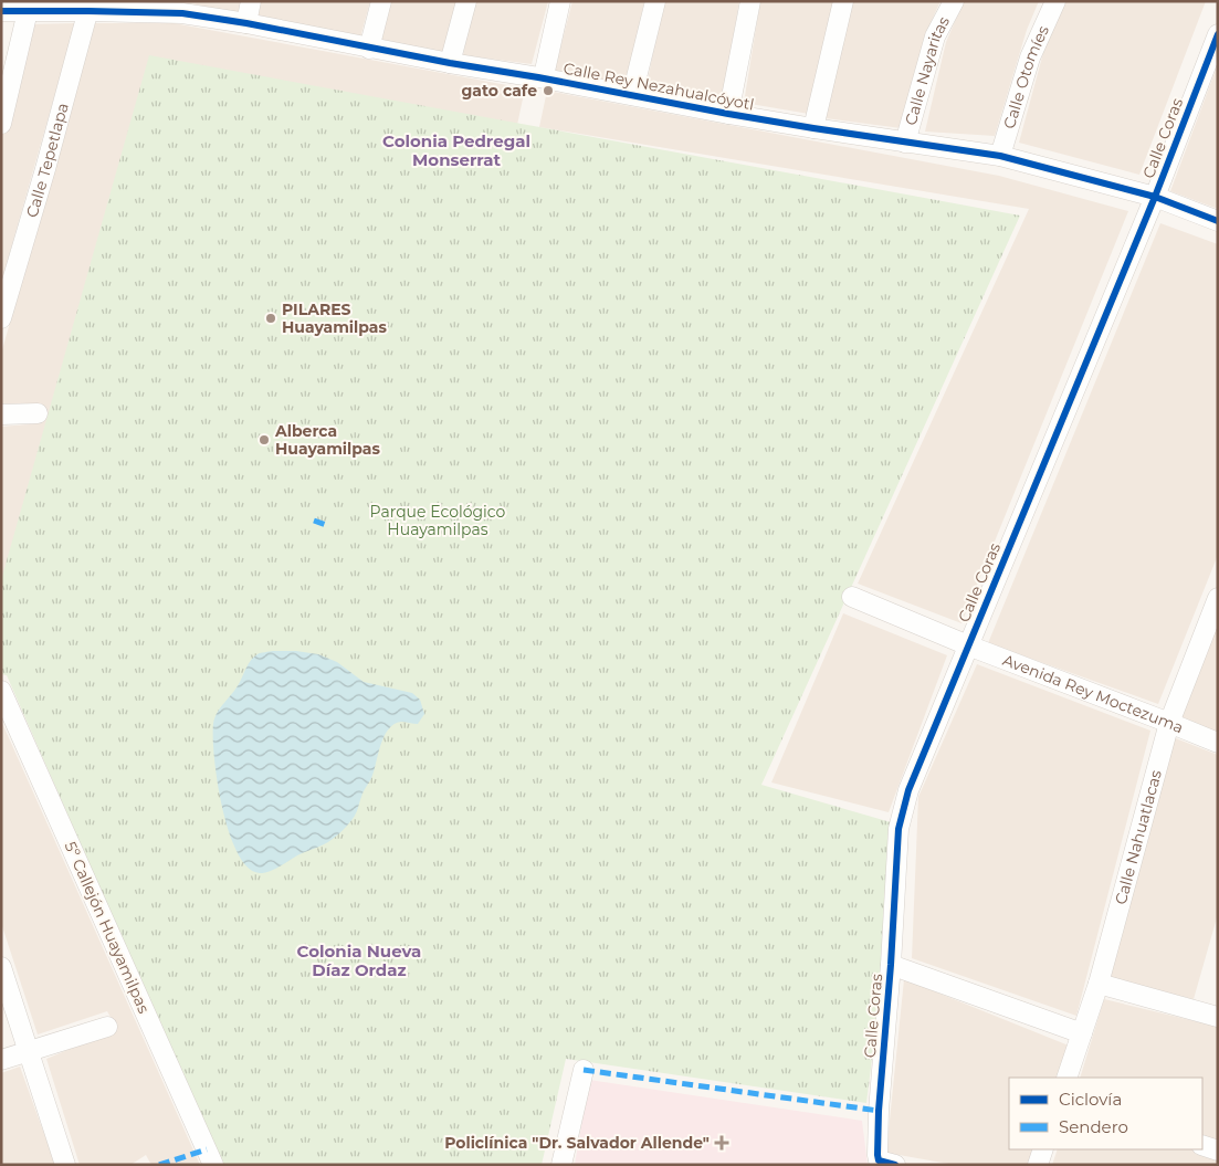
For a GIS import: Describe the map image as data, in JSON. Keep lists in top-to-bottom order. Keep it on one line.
{"streets":{"street":["Calle Nayaritas","Calle Otomíes","Calle Rey Nezahualcóyotl","Calle Coras","Calle Tepetlapa","Avenida Rey Moctezuma","Calle Nahuatlacas","5º Callejón Huayamilpas"]},"crossings":[["Calle Nayaritas","Calle Rey Nezahualcóyotl"],["Calle Otomíes","Calle Rey Nezahualcóyotl"],["Calle Rey Nezahualcóyotl","Calle Coras"],["Calle Rey Nezahualcóyotl","Calle Tepetlapa"],["Calle Coras","Avenida Rey Moctezuma"],["Avenida Rey Moctezuma","Calle Nahuatlacas"]],"districts":["Colonia Pedregal Monserrat","Colonia Nueva Díaz Ordaz"],"parks":["Parque Ecológico Huayamilpas"],"places":{"other":["gato cafe","PILARES Huayamilpas","Alberca Huayamilpas"],"health":["Policlínica \"Dr. Salvador Allende\""]},"legend":["Ciclovía","Sendero"]}
